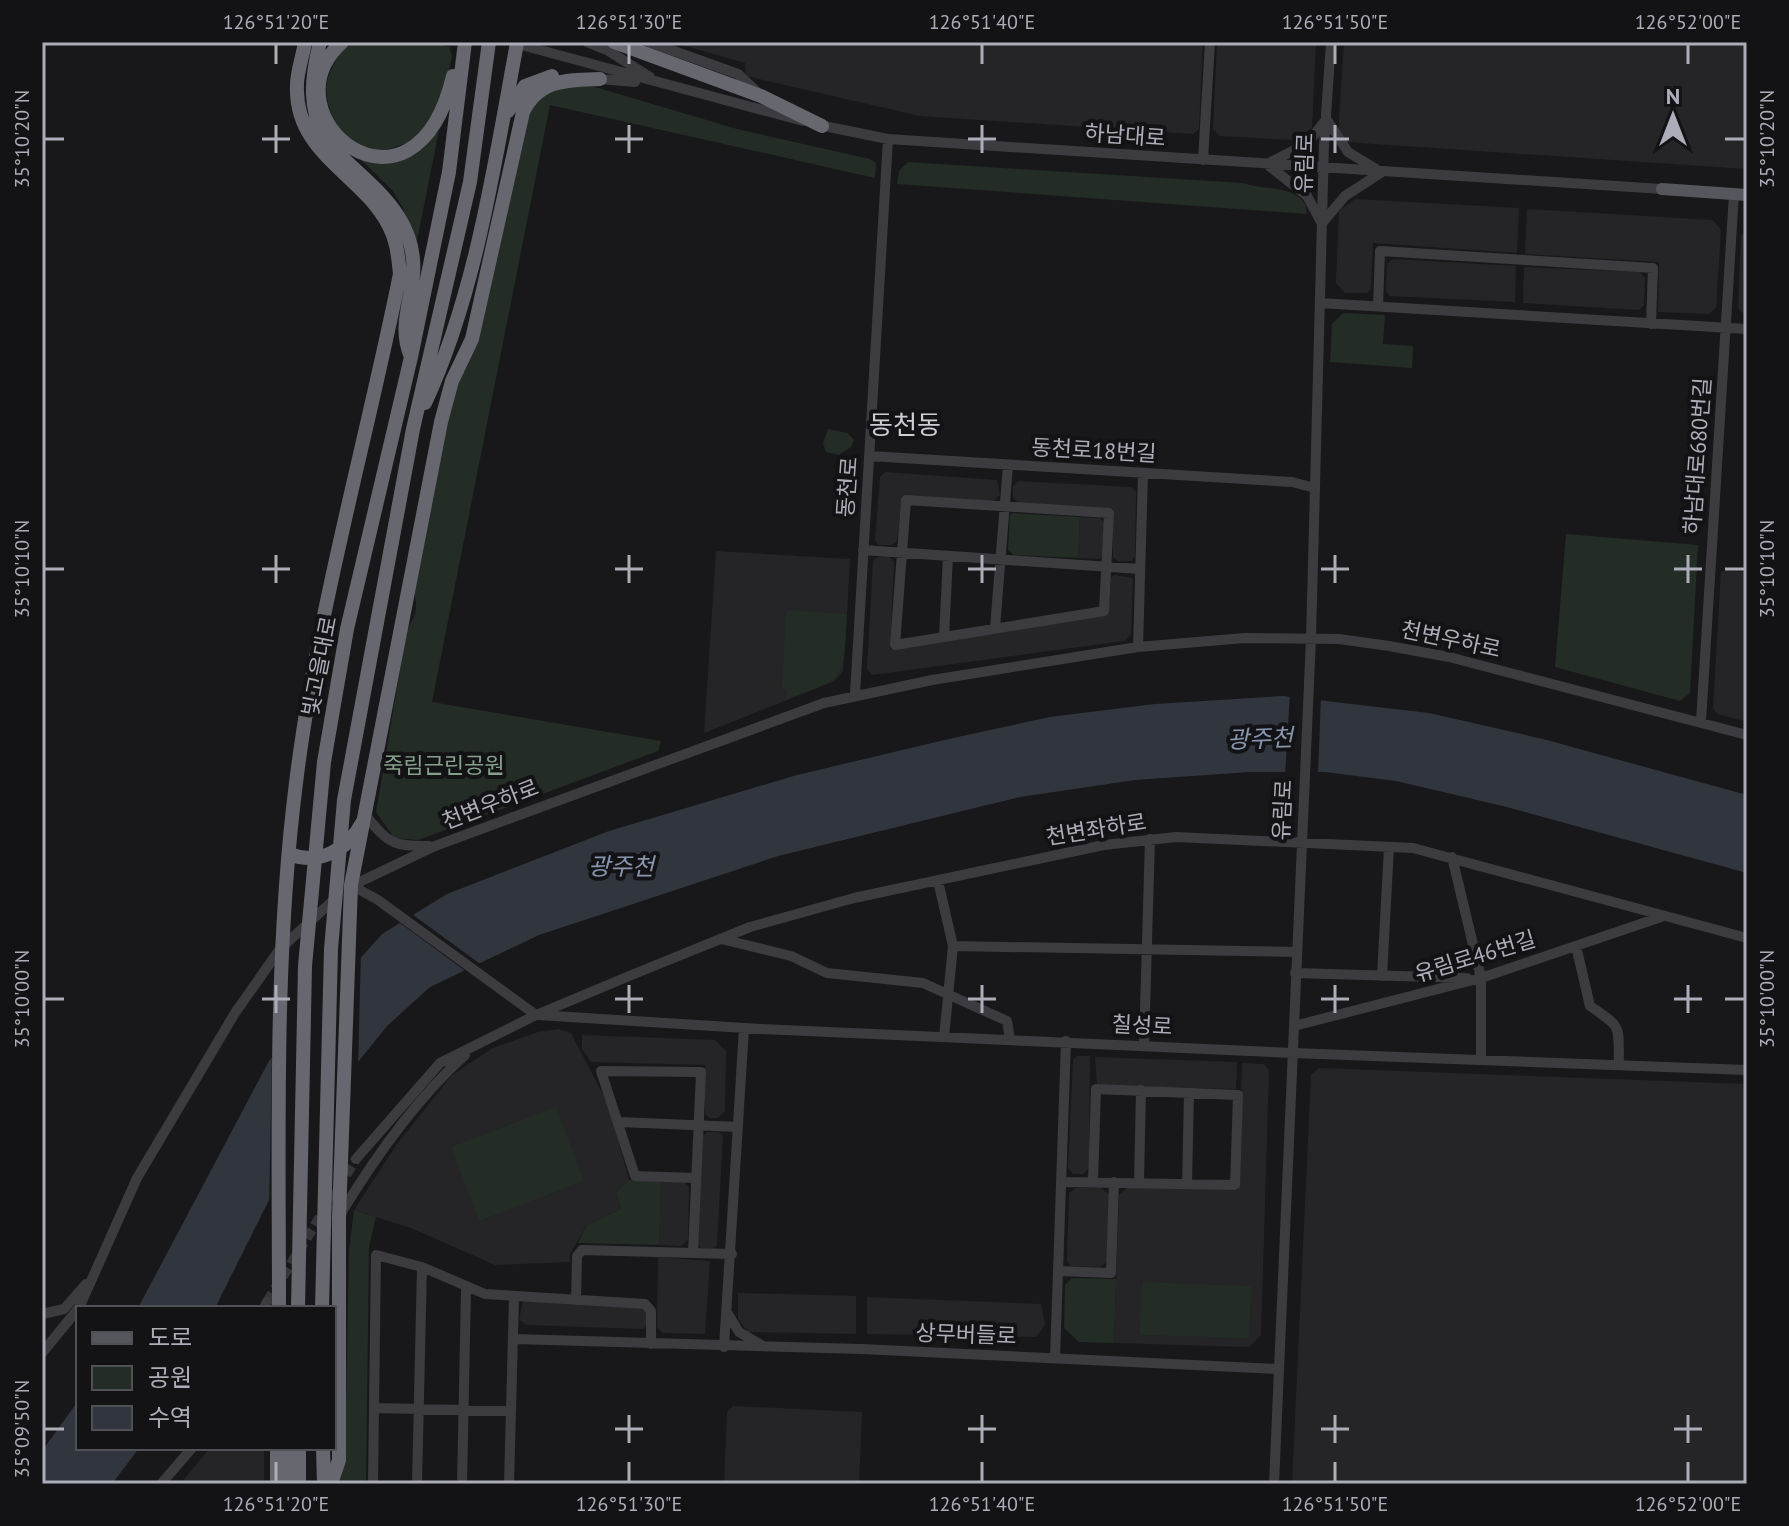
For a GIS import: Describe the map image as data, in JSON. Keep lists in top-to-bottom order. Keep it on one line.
{"streets":{"highway":["빛고을대로"],"main road":["하남대로"],"street":["유림로","동천로18번길","하남대로680번길","동천로","천변우하로","천변좌하로","유림로46번길","칠성로","상무버들로"]},"crossings":[["하남대로","유림로"],["하남대로","하남대로680번길"],["하남대로","동천로"],["유림로","동천로18번길"],["유림로","천변우하로"],["유림로","천변좌하로"],["유림로","유림로46번길"],["유림로","칠성로"],["유림로","상무버들로"],["동천로18번길","동천로"],["하남대로680번길","천변우하로"],["동천로","천변우하로"],["천변좌하로","유림로46번길"],["천변좌하로","칠성로"]],"districts":["동천동"],"water":["광주천"],"parks":["죽림근린공원"],"legend":["도로","공원","수역"],"north":"top","coordinates":["126°51'20\"E","126°51'30\"E","126°51'40\"E","126°51'50\"E","126°52'00\"E","35°10'20\"N","35°10'10\"N","35°10'00\"N","35°09'50\"N"]}
